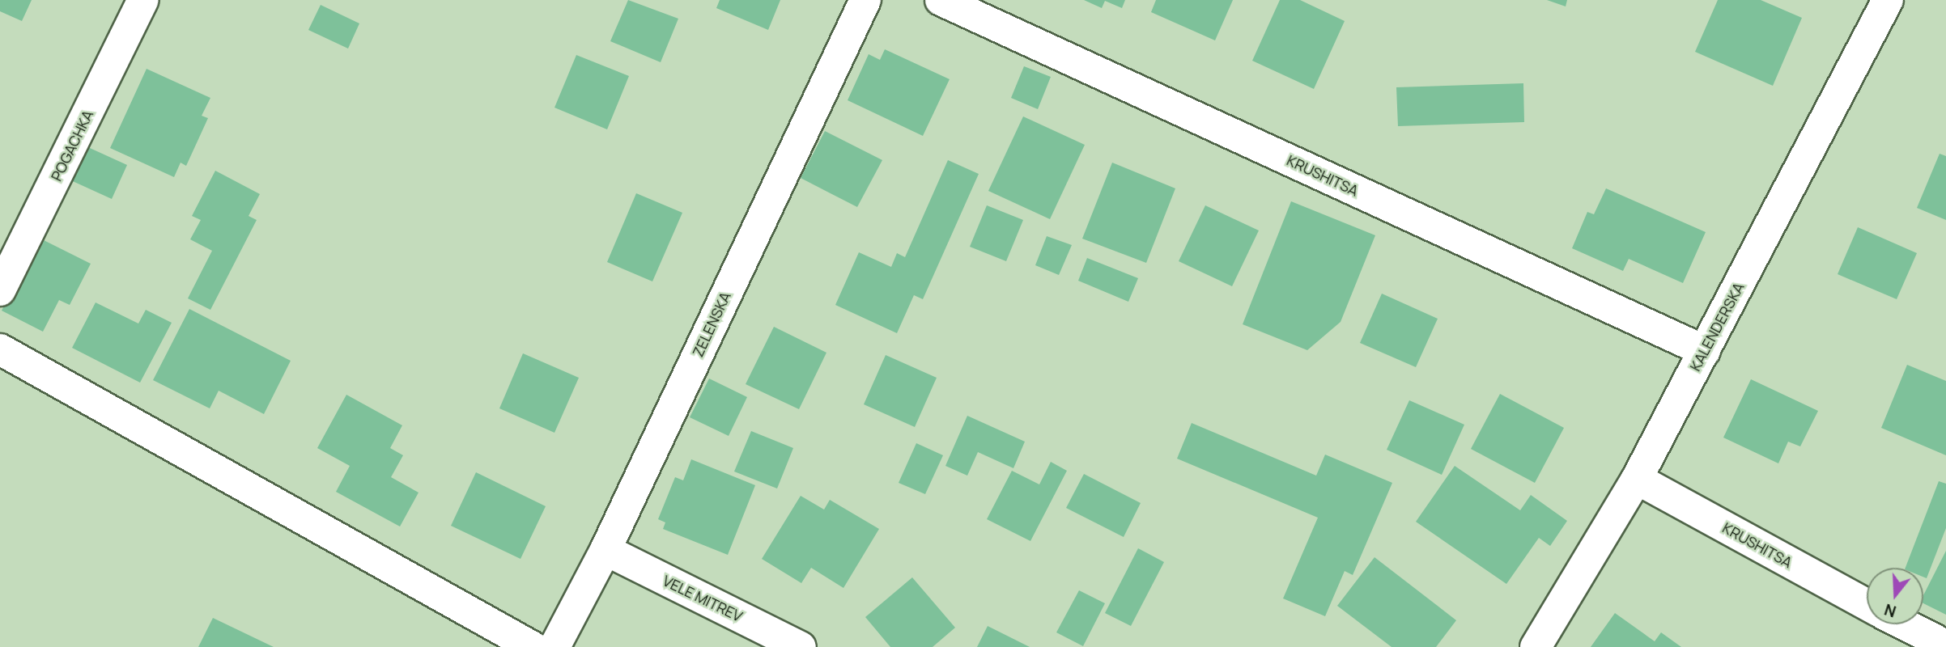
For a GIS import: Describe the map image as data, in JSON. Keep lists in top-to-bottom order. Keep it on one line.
{"streets":{"street":["POGACHKA","KRUSHITSA","ZELENSKA","KALENDERSKA","VELE MITREV"]},"crossings":[["KRUSHITSA","KALENDERSKA"],["ZELENSKA","VELE MITREV"]],"north":"bottom"}
